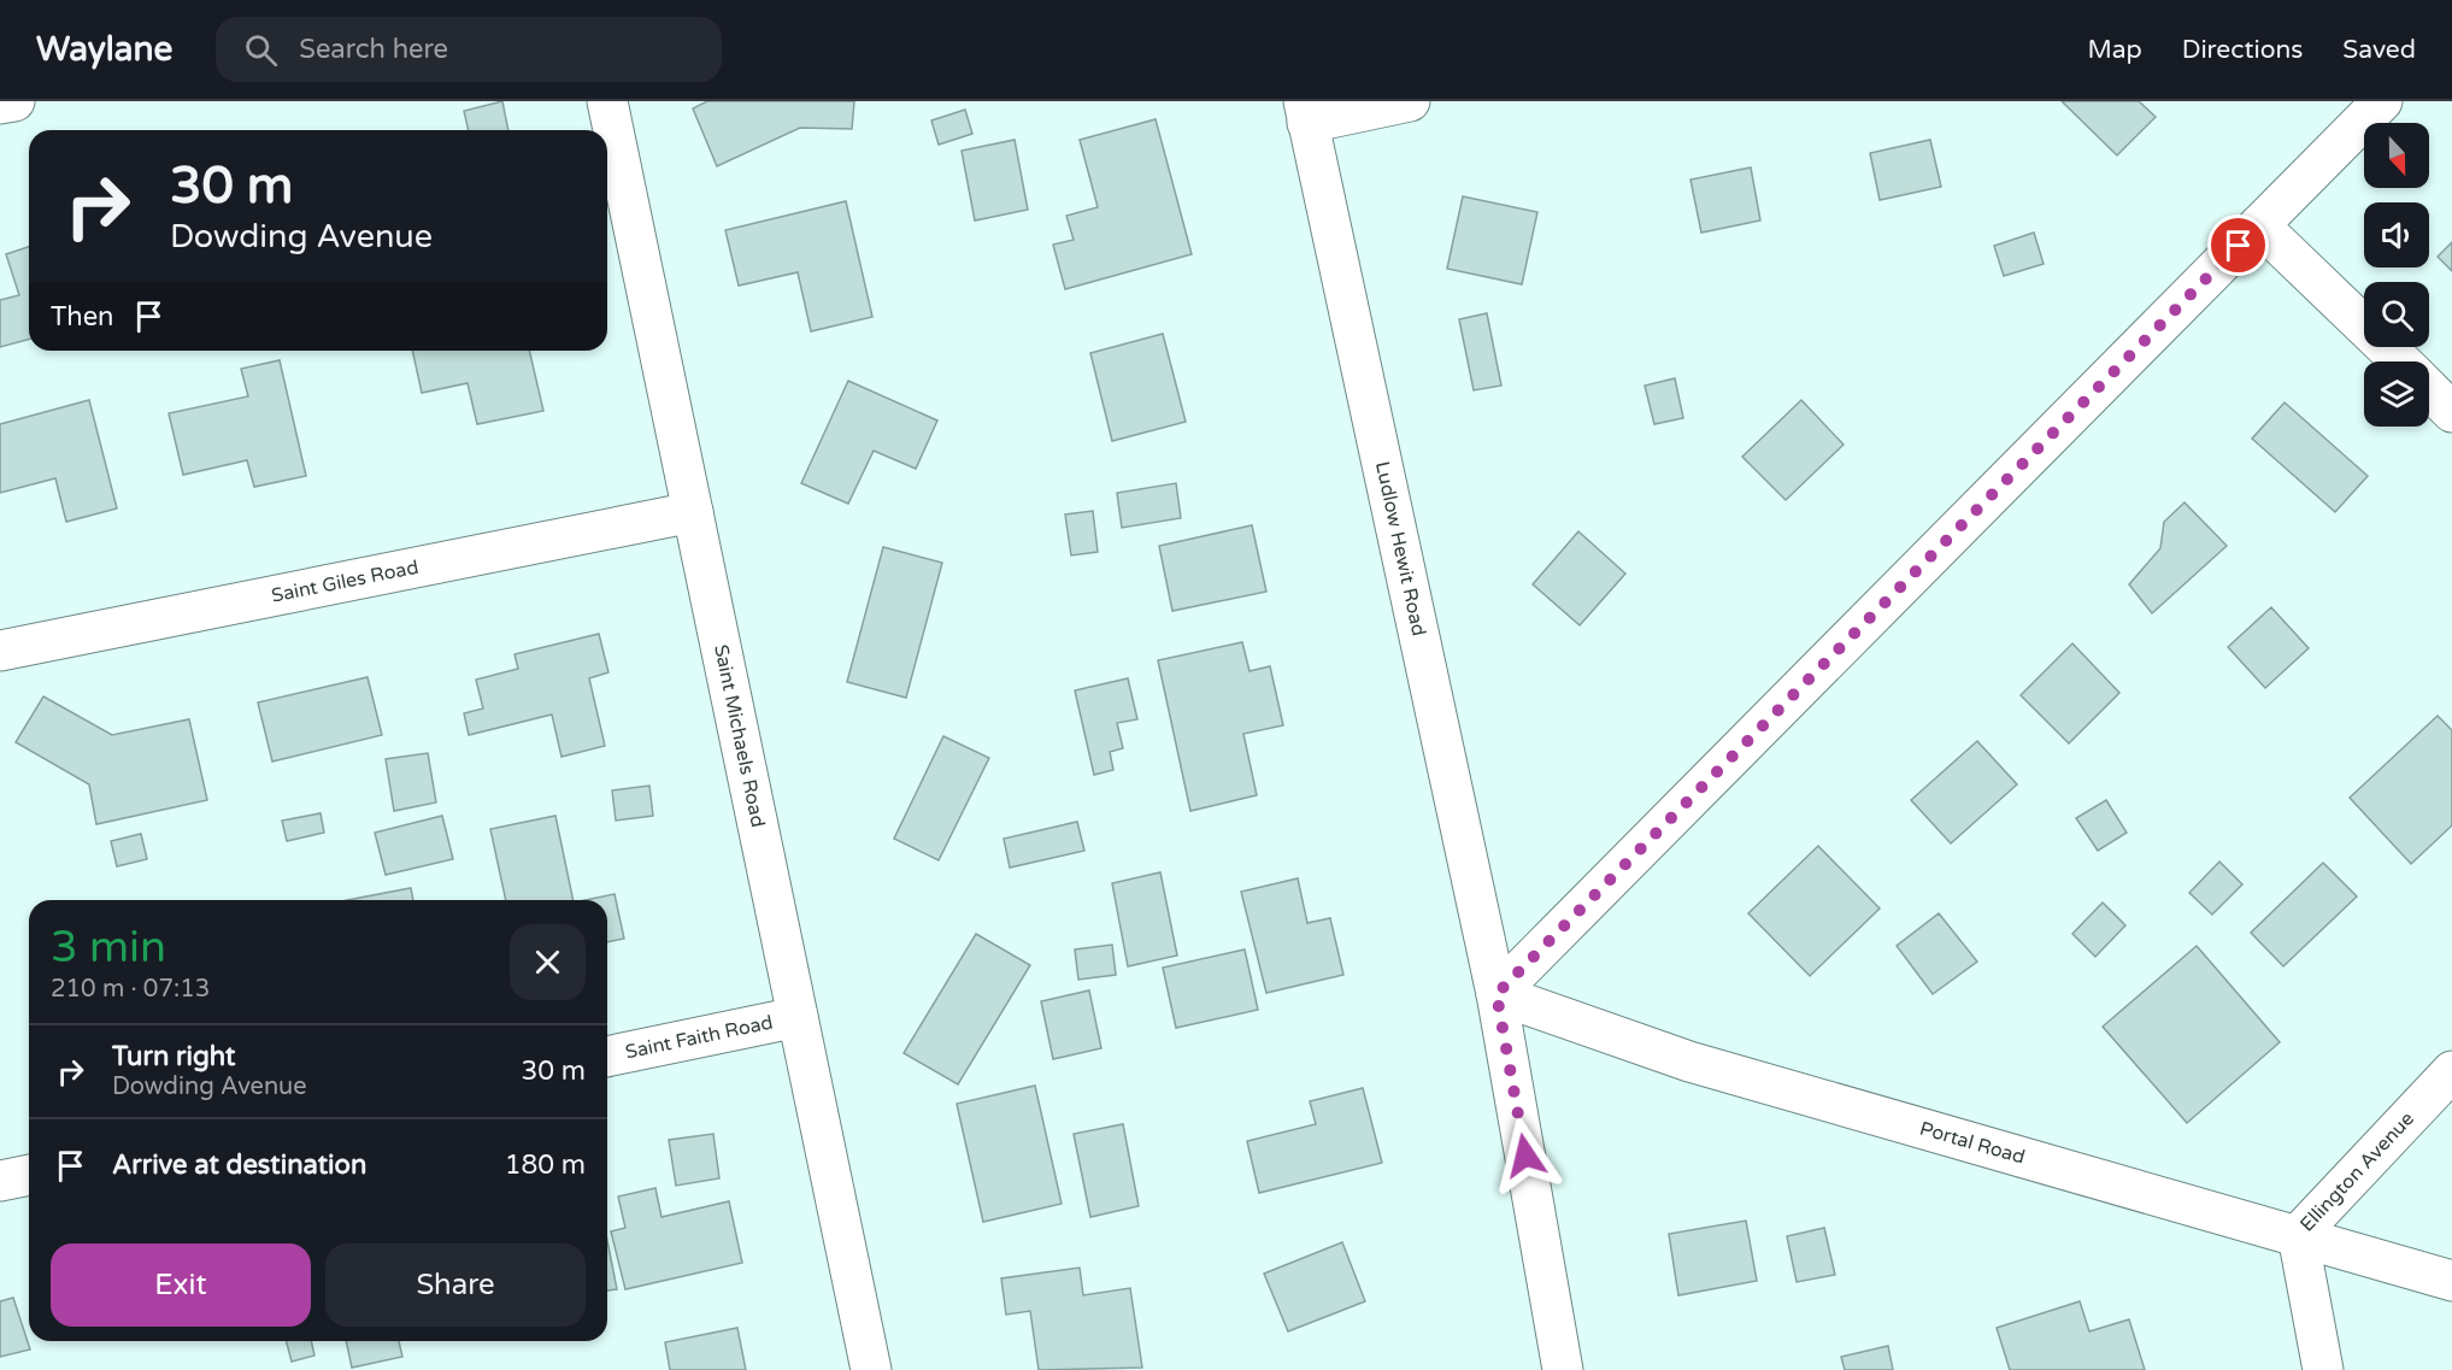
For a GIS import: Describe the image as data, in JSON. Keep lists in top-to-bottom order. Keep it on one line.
{"streets":{"street":["Ludlow Hewit Road","Saint Giles Road","Saint Michaels Road","Saint Faith Road","Portal Road","Ellington Avenue"]},"crossings":[["Ludlow Hewit Road","Portal Road"],["Saint Giles Road","Saint Michaels Road"],["Saint Michaels Road","Saint Faith Road"],["Portal Road","Ellington Avenue"]],"north":"bottom","page":{"header":"Waylane","search":"Search here","nav":["Map","Directions","Saved"],"turn":["30 m","Dowding Avenue"],"then":"Then","heading":["3 min","210 m · 07:13"],"list":[{"name":"Turn right","note":"Dowding Avenue","value":"30 m"},{"name":"Arrive at destination","value":"180 m"}],"buttons":["Exit","Share"]}}
